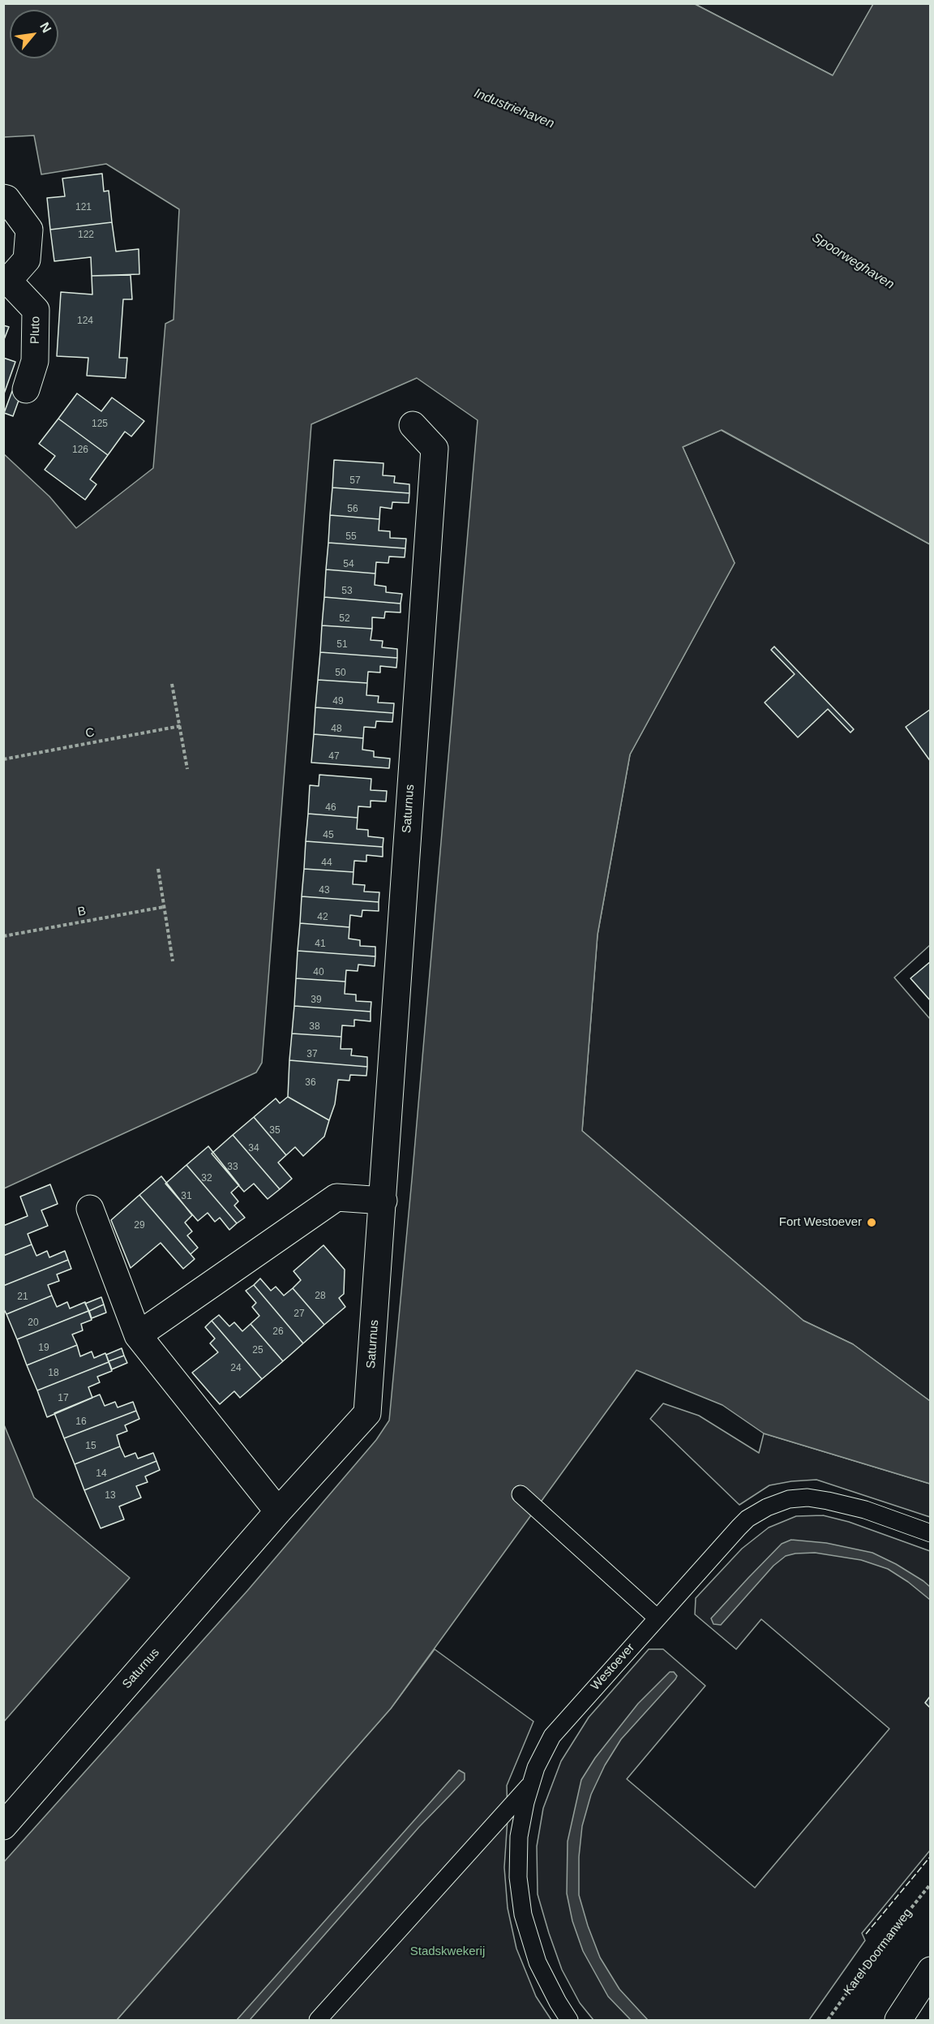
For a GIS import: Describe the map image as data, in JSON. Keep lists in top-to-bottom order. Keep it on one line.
{"streets":{"street":["Pluto","Saturnus"],"lane":["Westoever"],"path":["C","B","Karel Doormanweg"]},"water":["Industriehaven","Spoorweghaven"],"parks":["Stadskwekerij"],"places":["Fort Westoever"],"house_numbers":["121","122","124","125","126","57","56","55","54","53","52","51","50","49","48","47","46","45","44","43","42","41","40","39","38","37","36","35","34","33","32","31","29","28","21","27","20","26","19","25","24","18","17","16","15","14","13"],"north":"top right"}
